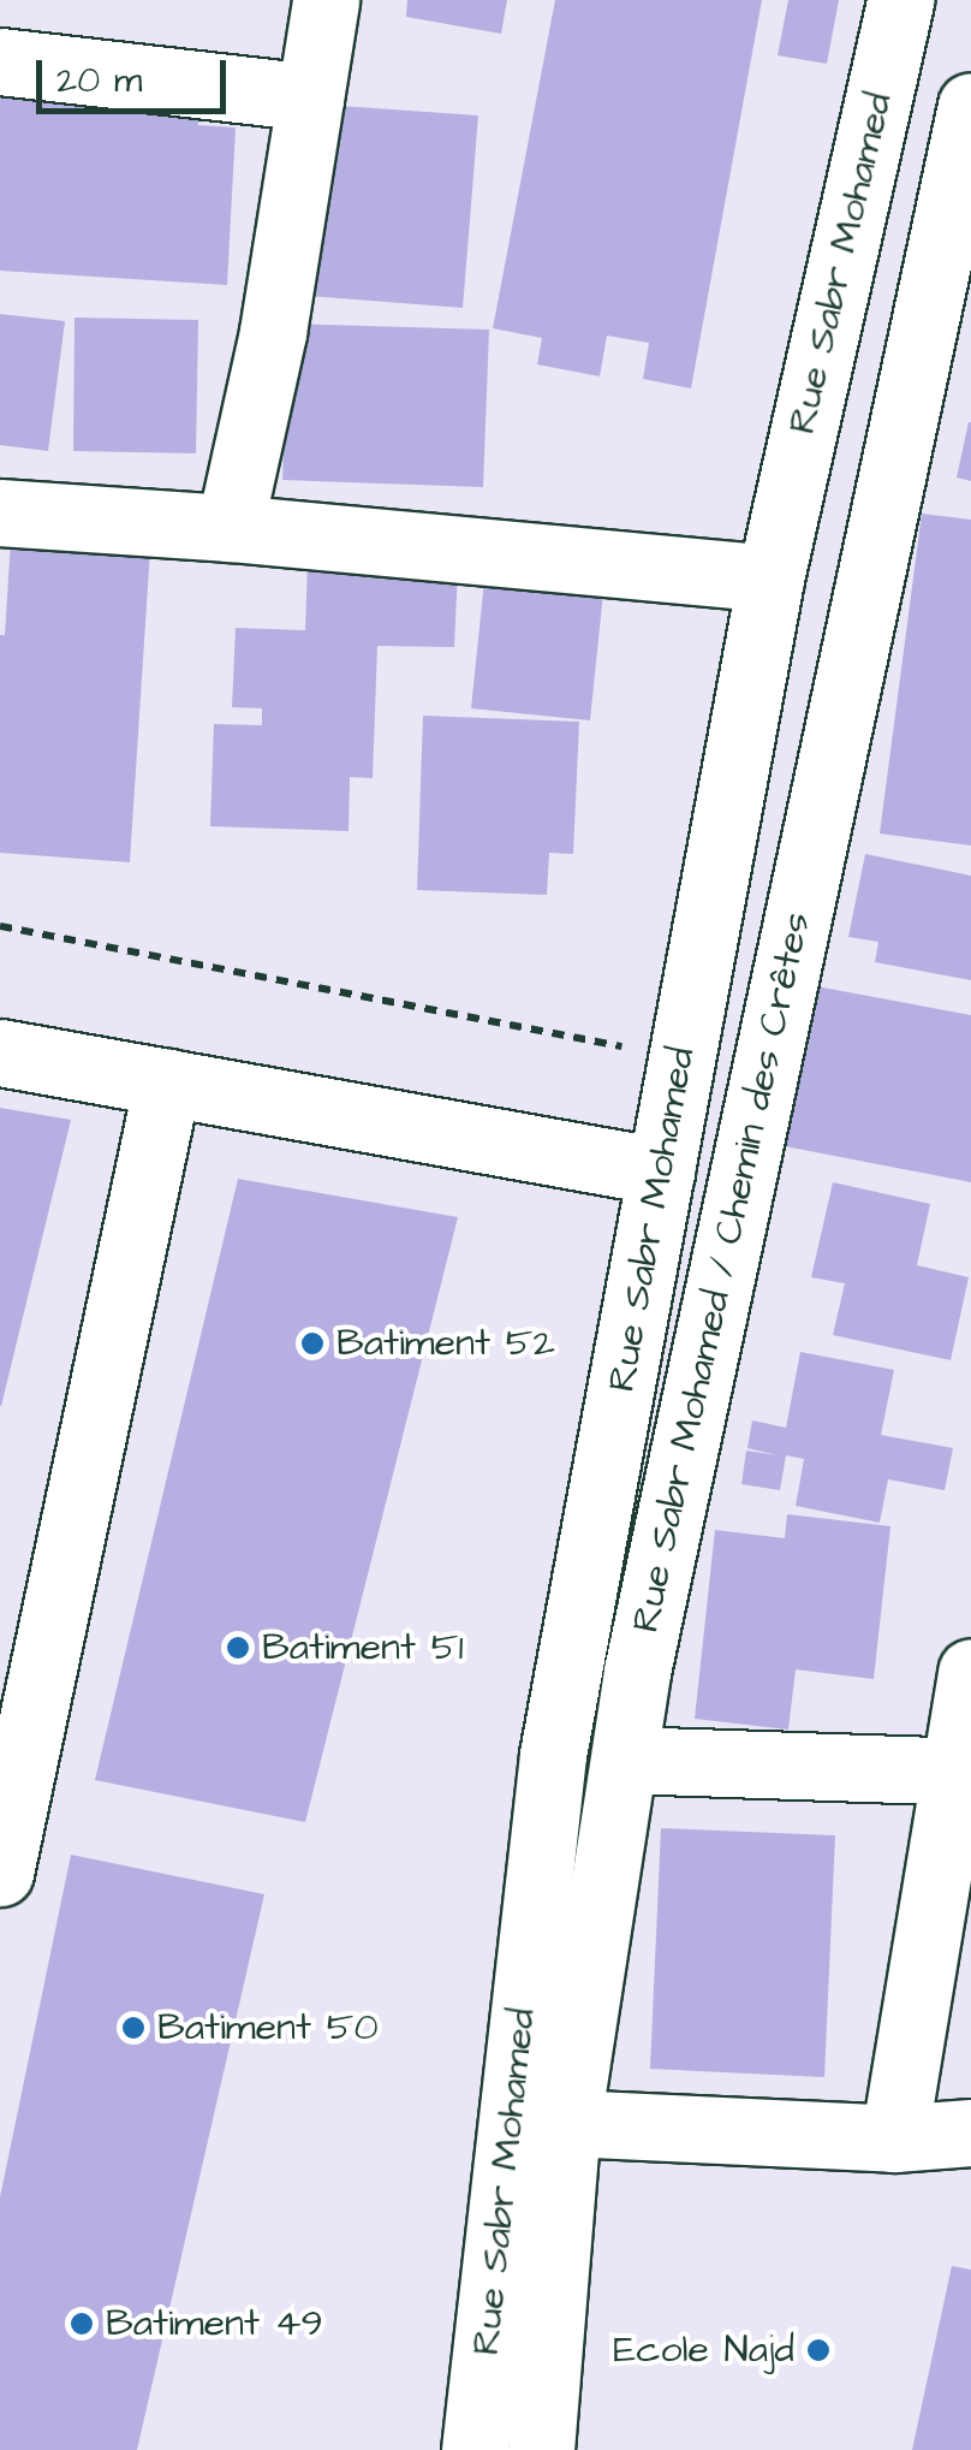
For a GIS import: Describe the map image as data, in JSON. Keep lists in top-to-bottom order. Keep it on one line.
{"streets":{"main road":["Rue Sabr Mohamed","Rue Sabr Mohamed / Chemin des Crêtes"]},"places":["Batiment 52","Batiment 51","Batiment 50","Batiment 49","Ecole Najd"],"scale_bar":"20 m"}
